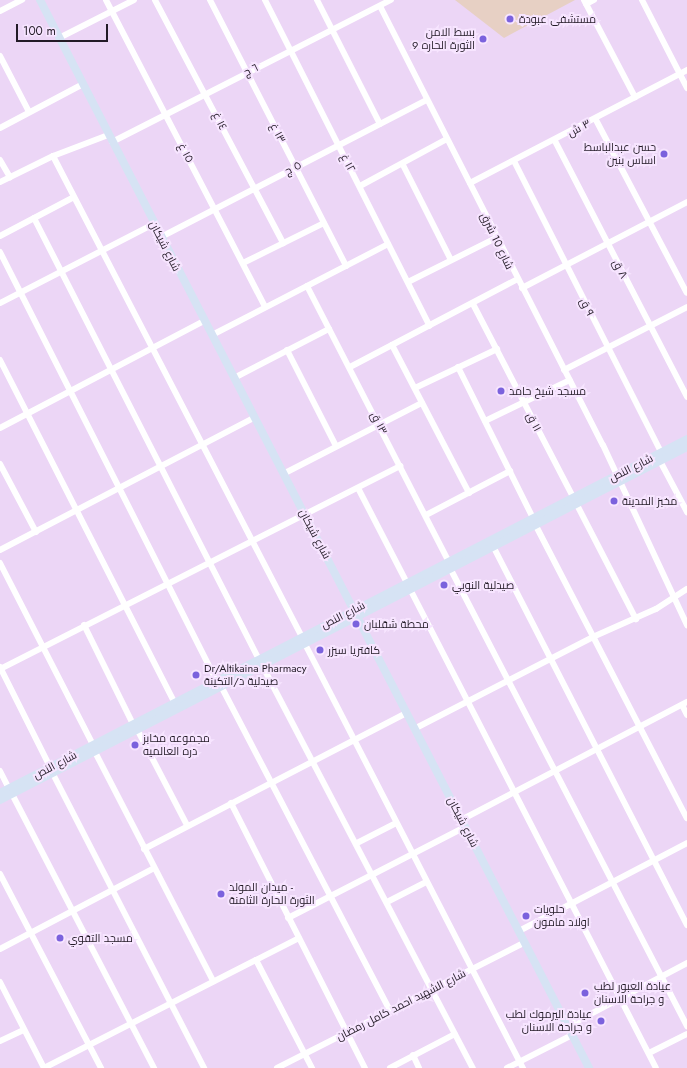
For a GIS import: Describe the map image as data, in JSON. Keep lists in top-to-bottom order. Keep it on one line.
{"streets":{"street":["٦ ج","١٤ غ","٣ ش","١٣ غ","١٥ غ","١٢ غ","٥ ج","شارع 10 شرق","شارع شيكان","٨ ق","٩ ق","١١ ق","١٣ ق","شارع النص","شارع الشهيد احمد كامل رمضان"]},"crossings":[["٦ ج","١٤ غ"],["٦ ج","١٣ غ"],["٦ ج","١٥ غ"],["٦ ج","١٢ غ"],["٦ ج","شارع 10 شرق"],["٦ ج","شارع شيكان"],["١٤ غ","٥ ج"],["٣ ش","شارع 10 شرق"],["٣ ش","٨ ق"],["٣ ش","٩ ق"],["١٣ غ","٥ ج"],["١٥ غ","٥ ج"],["١٢ غ","٥ ج"],["٥ ج","شارع 10 شرق"],["٥ ج","شارع شيكان"],["شارع 10 شرق","شارع النص"],["شارع شيكان","شارع النص"],["شارع شيكان","شارع الشهيد احمد كامل رمضان"],["٩ ق","شارع النص"],["١١ ق","شارع النص"],["١٣ ق","شارع النص"]],"places":["مستشفى عبودة","بسط الامن الثورة الحاره 9","حسن عبدالباسط اساس بنين","مسجد شيخ حامد","مخبز المدينة","صيدلية النوبي","محطة شقلبان","كافتريا سيزر","Dr/Altikaina Pharmacy صيدلية د/التكينة","مجموعه مخابز دره العالميه","ميدان المولد - الثورة الحارة الثامنة","حلويات اولاد مامون","مسجد التقوي","عيادة العبور لطب و جراحة الاسنان","عيادة اليرموك لطب و جراحة الاسنان"],"scale_bar":"100 m"}
